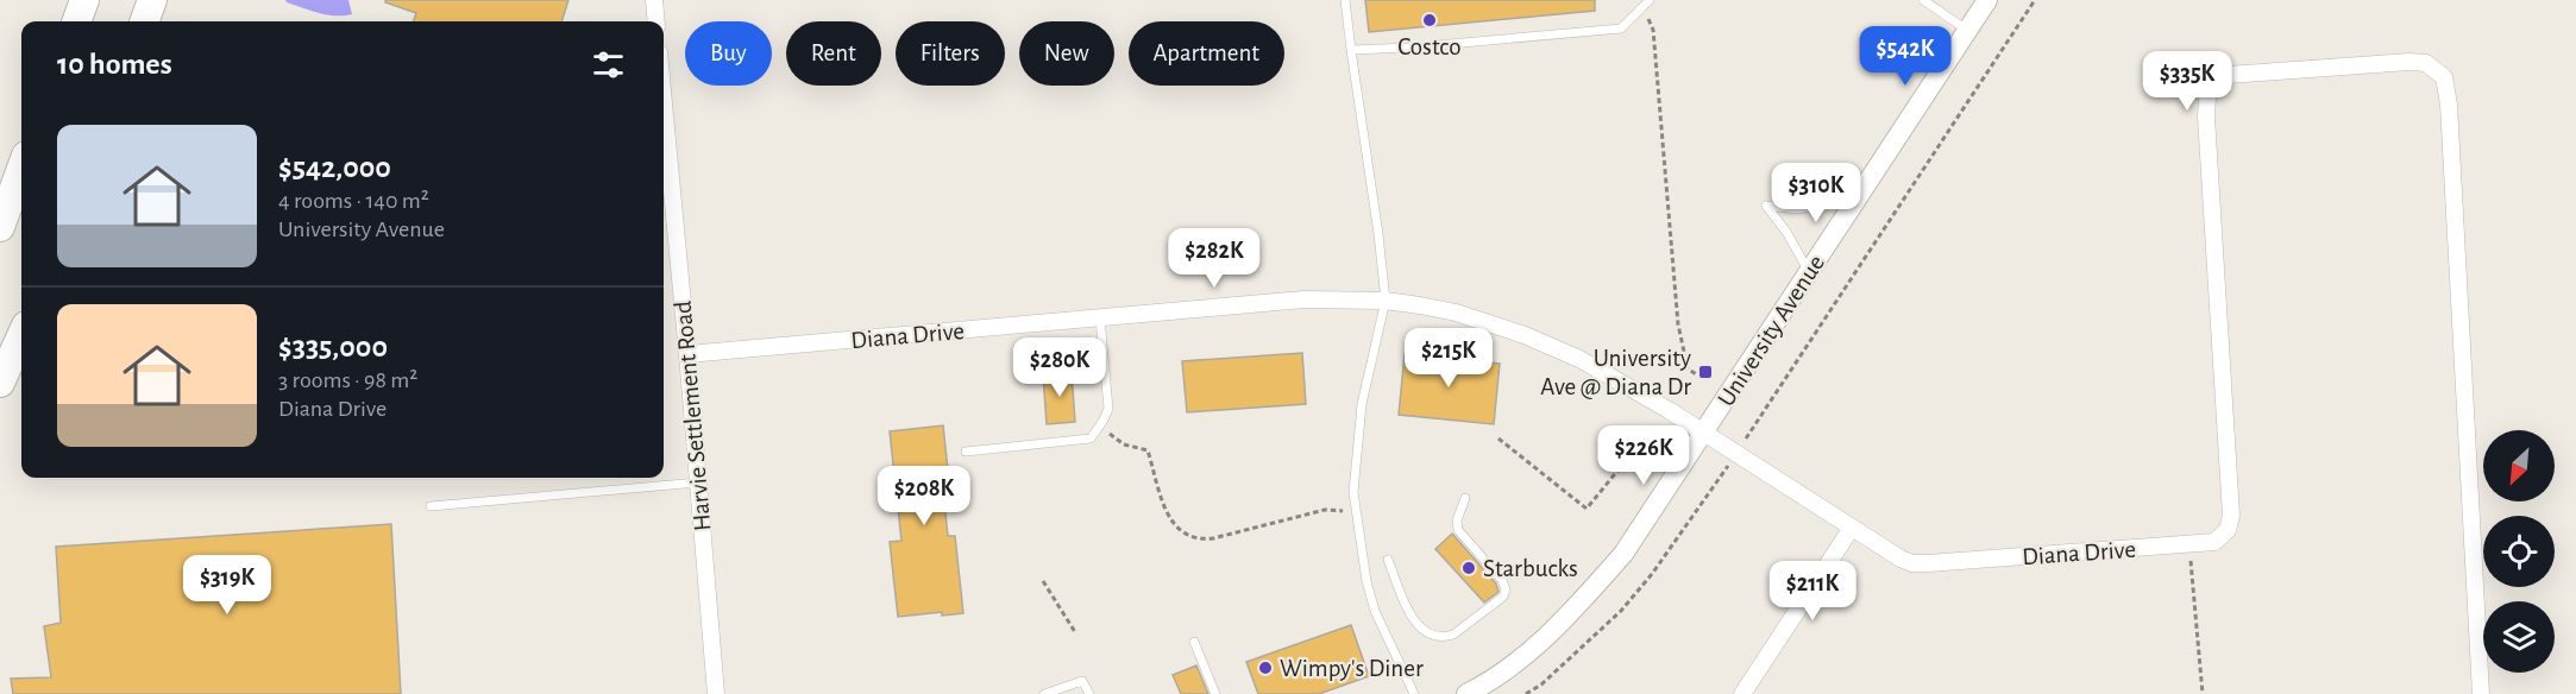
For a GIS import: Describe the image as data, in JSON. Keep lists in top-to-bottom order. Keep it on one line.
{"streets":{"street":["University Avenue","Diana Drive","Harvie Settlement Road"]},"crossings":[["University Avenue","Diana Drive"],["Diana Drive","Harvie Settlement Road"]],"places":{"other":["Costco","Starbucks","Wimpy's Diner"],"transit":["University Ave @ Diana Dr"]},"north":"bottom left","page":{"chip":["Buy","Rent","Filters","New","Apartment"],"heading":"10 homes","price":["$542K","$335K","$310K","$282K","$215K","$280K","$226K","$208K","$319K","$211K"],"list":[{"name":"$542,000","note":"4 rooms · 140 m² · University Avenue"},{"name":"$335,000","note":"3 rooms · 98 m² · Diana Drive"}]}}
